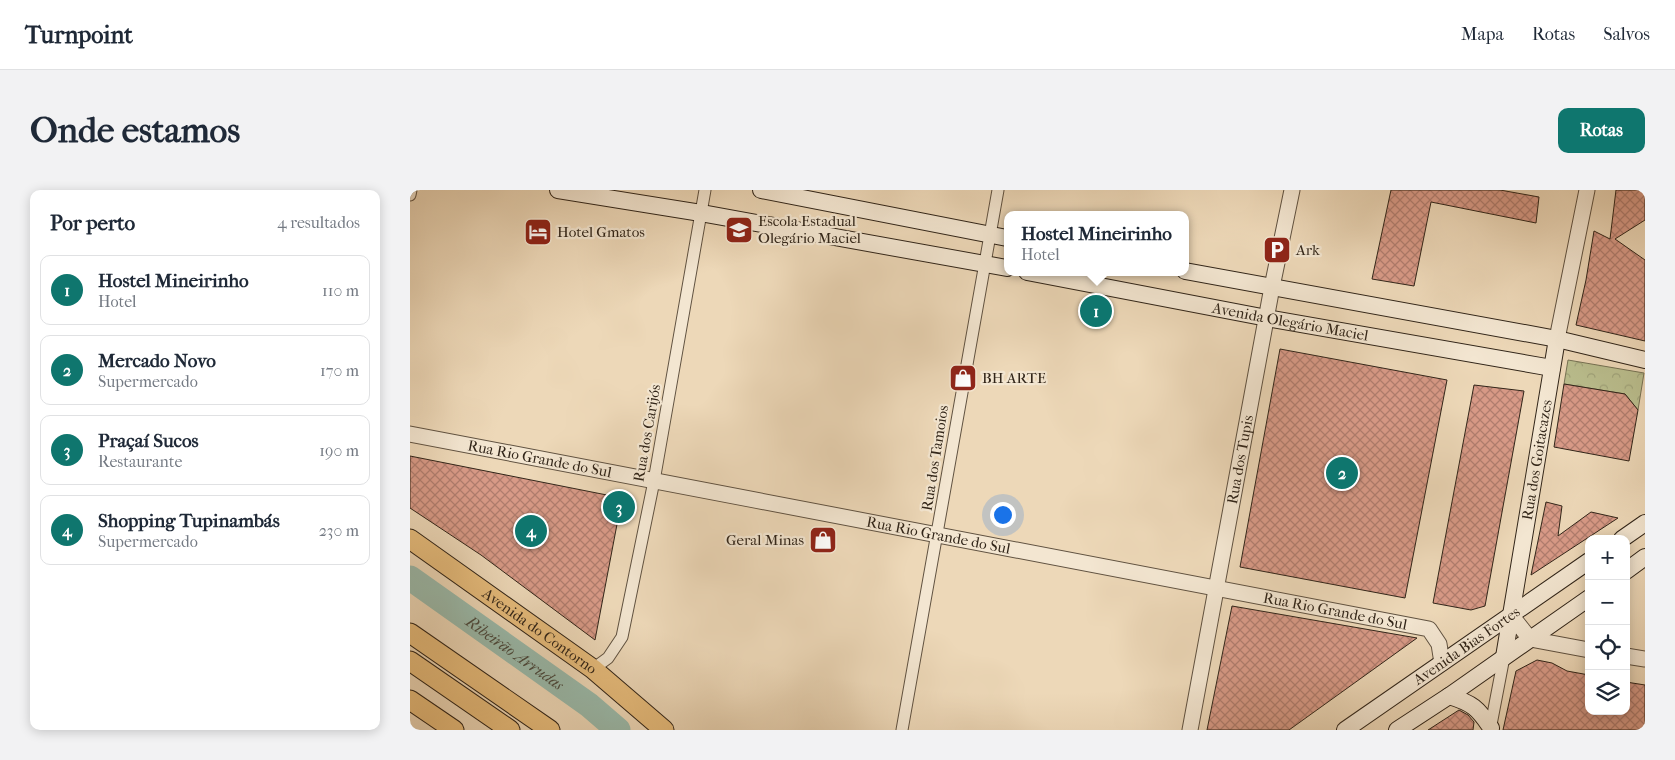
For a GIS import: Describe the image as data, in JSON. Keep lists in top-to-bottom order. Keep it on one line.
{"streets":{"main road":["Avenida Olegário Maciel","Rua dos Goitacazes","Avenida do Contorno","Avenida Bias Fortes"],"street":["Rua dos Carijós","Rua dos Tamoios","Rua Rio Grande do Sul","Rua dos Tupis"]},"crossings":[["Avenida Olegário Maciel","Rua dos Tupis"],["Avenida Olegário Maciel","Rua dos Goitacazes"],["Rua dos Carijós","Rua Rio Grande do Sul"],["Rua dos Carijós","Avenida do Contorno"],["Rua dos Tamoios","Rua Rio Grande do Sul"],["Rua Rio Grande do Sul","Rua dos Tupis"],["Rua Rio Grande do Sul","Avenida Bias Fortes"],["Rua dos Goitacazes","Avenida Bias Fortes"]],"water":["Ribeirão Arrudas"],"places":{"school or university":["Escola Estadual Olegário Maciel"],"hotel":["Hotel Gmatos"],"parking":["Ark"],"shop":["BH ARTE","Geral Minas"]},"page":{"header":"Turnpoint","nav":["Mapa","Rotas","Salvos"],"buttons":"Rotas","title":"Onde estamos","heading":["Por perto","4 resultados"],"popup":["Hostel Mineirinho","Hotel"],"list":[{"mark":"1","name":"Hostel Mineirinho","note":"Hotel","value":"110 m"},{"mark":"2","name":"Mercado Novo","note":"Supermercado","value":"170 m"},{"mark":"3","name":"Praçaí Sucos","note":"Restaurante","value":"190 m"},{"mark":"4","name":"Shopping Tupinambás","note":"Supermercado","value":"230 m"}],"pins":["1","2","3","4"],"map_buttons":["+","−"]}}
